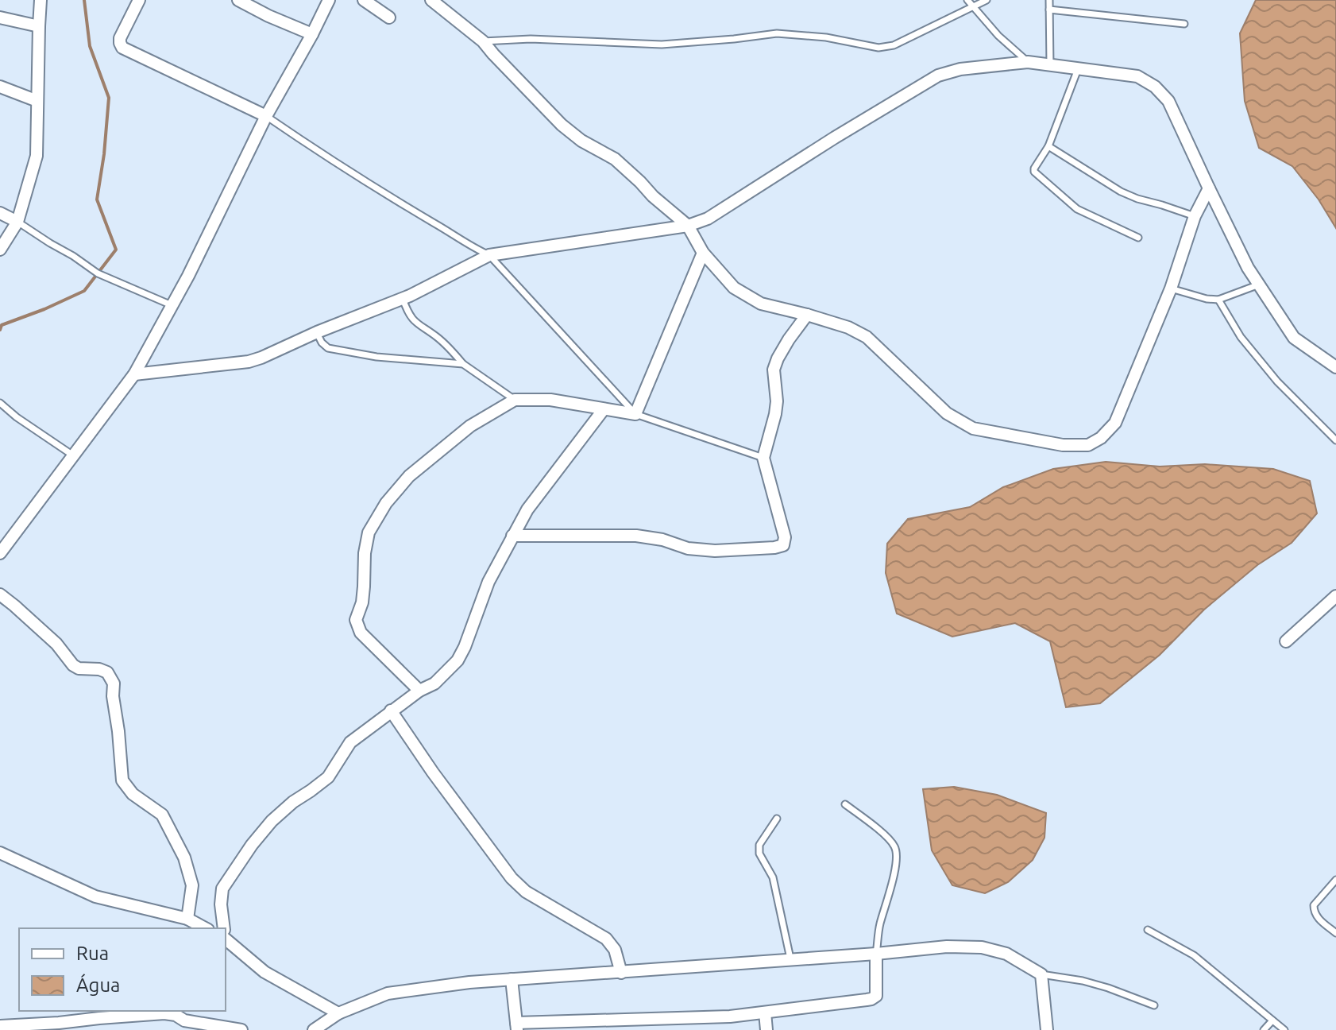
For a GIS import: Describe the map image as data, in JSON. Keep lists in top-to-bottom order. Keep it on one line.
{"legend":["Rua","Água"]}
